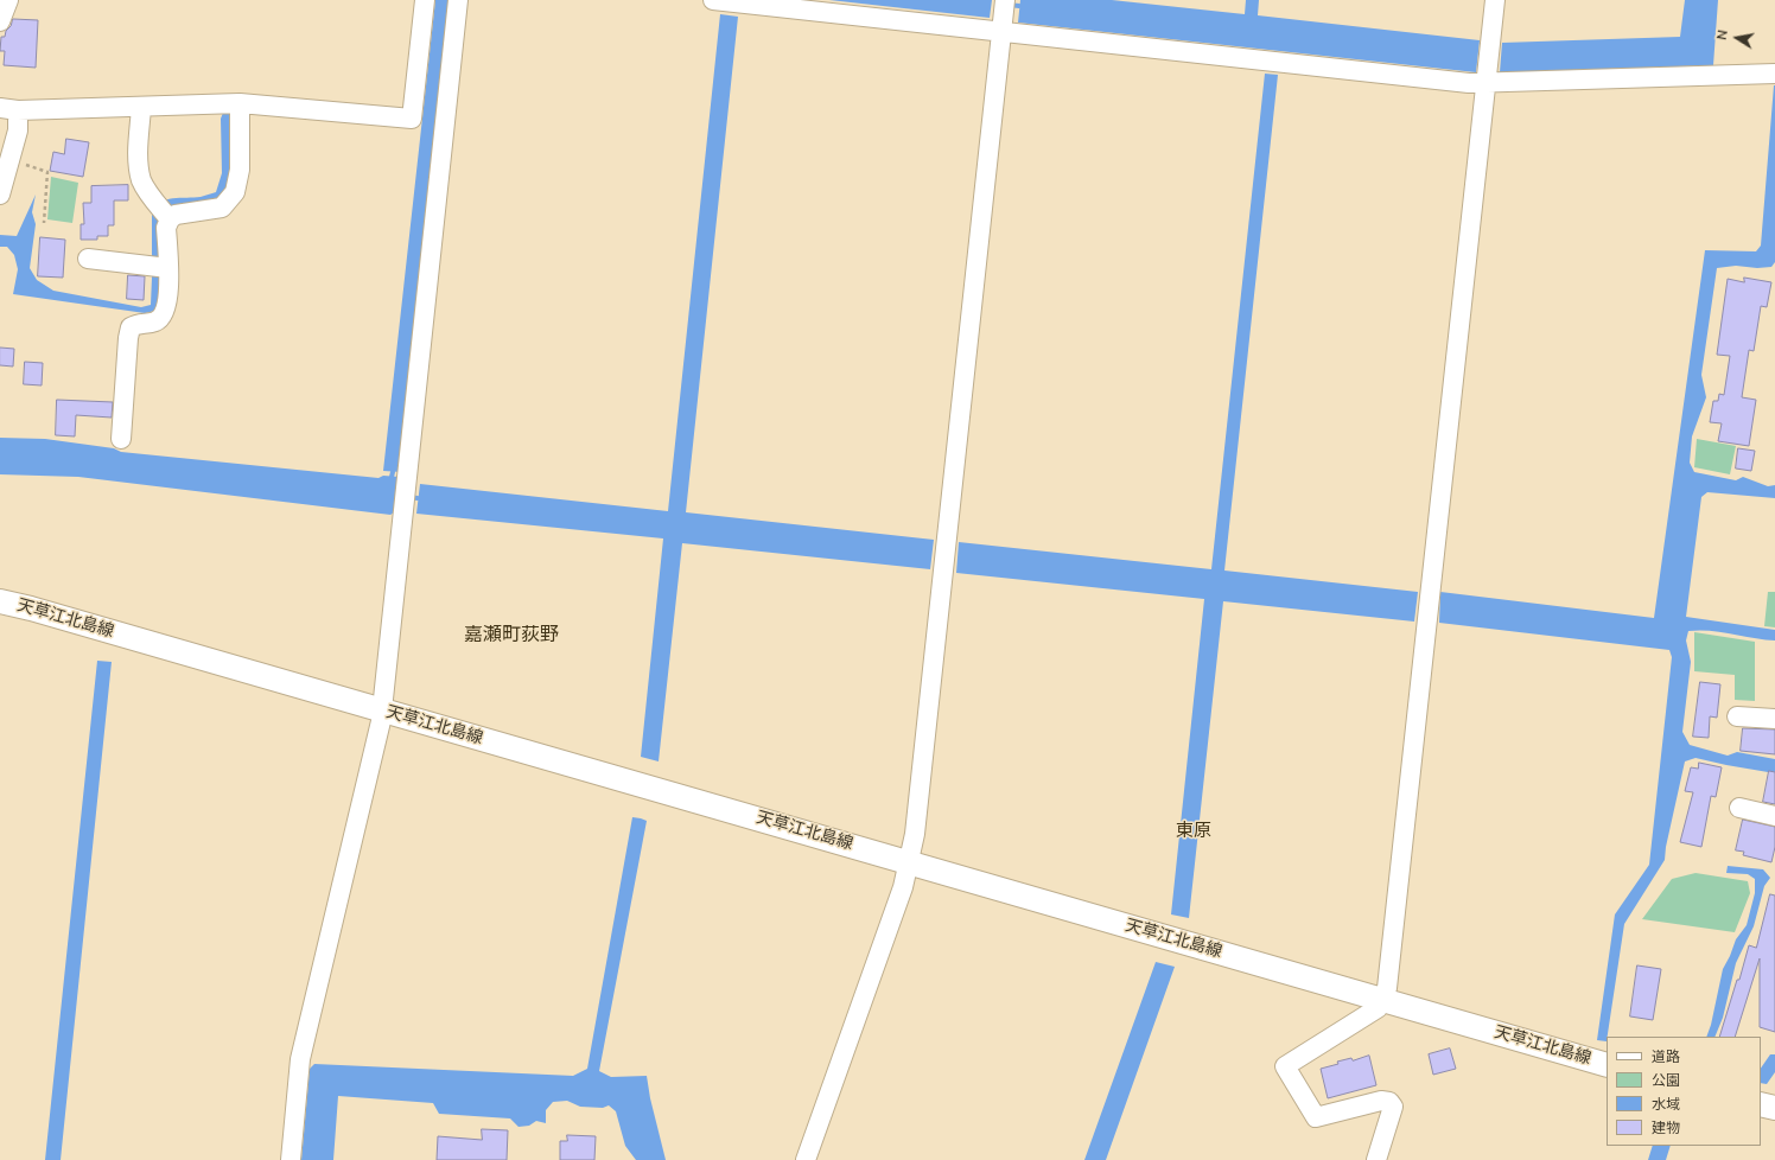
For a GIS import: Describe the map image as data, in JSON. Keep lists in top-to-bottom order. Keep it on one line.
{"streets":{"street":["天草江北島線"]},"districts":["嘉瀬町荻野","東原"],"legend":["道路","公園","水域","建物"],"north":"left"}
